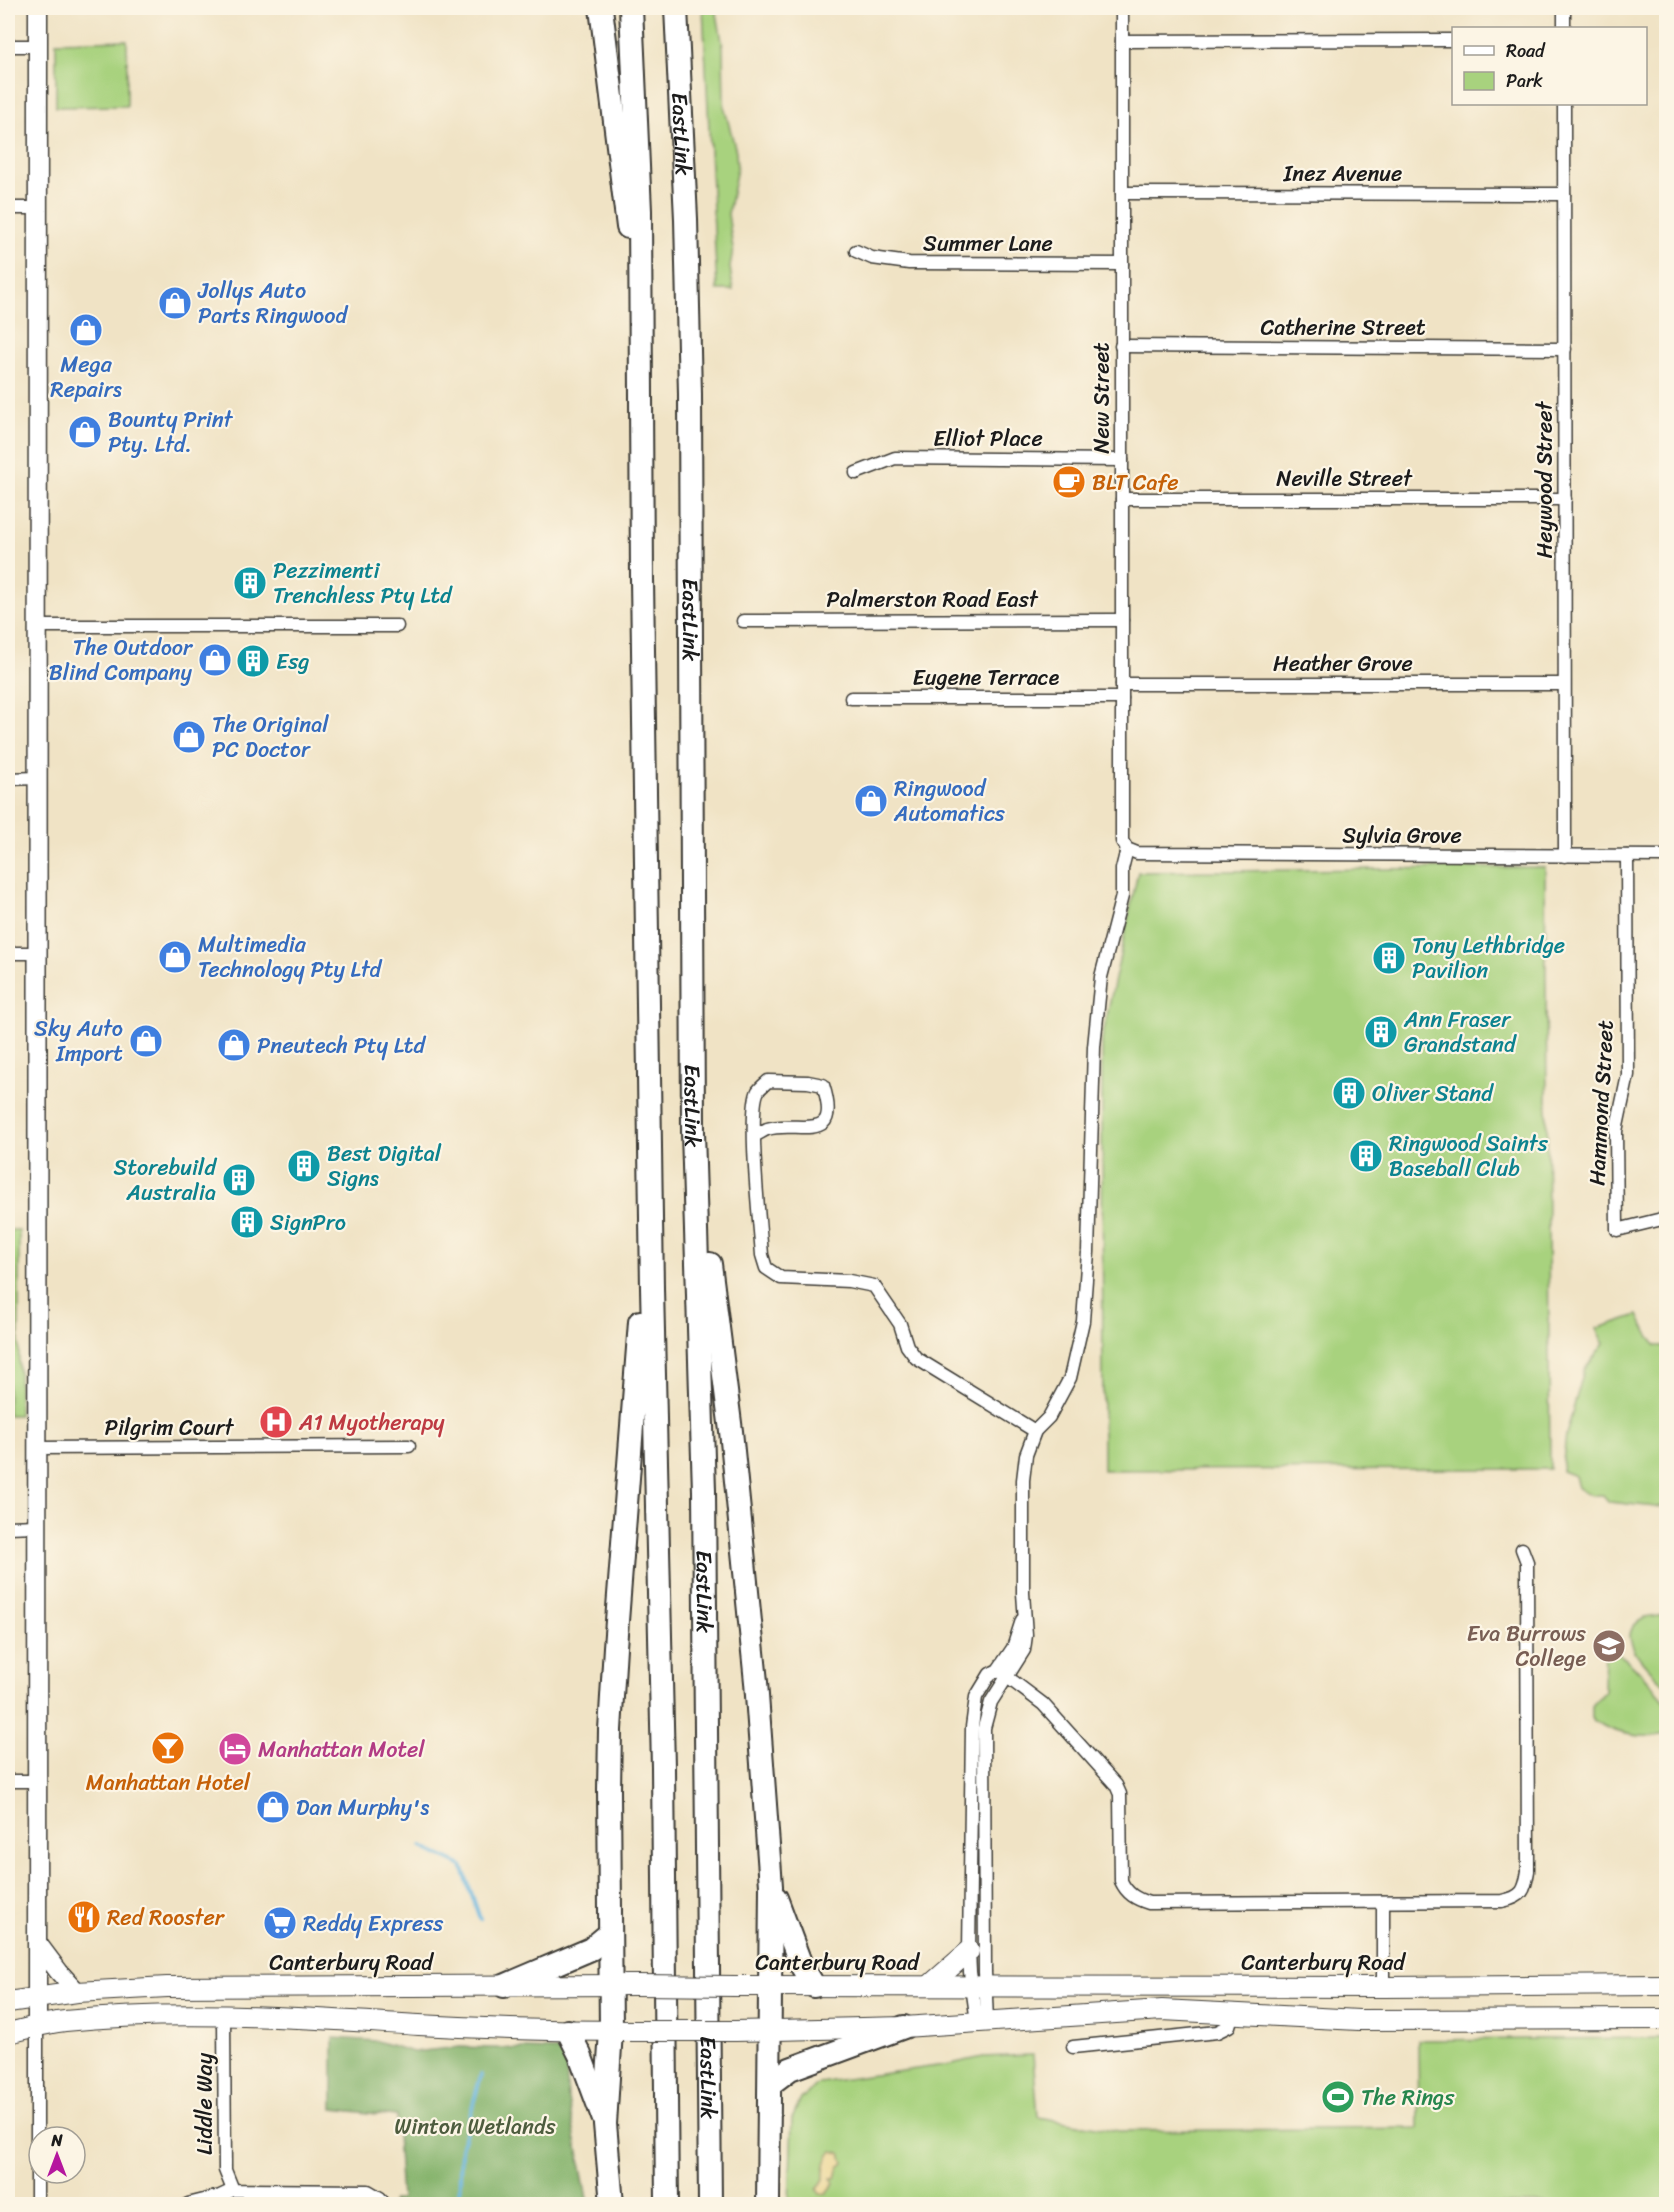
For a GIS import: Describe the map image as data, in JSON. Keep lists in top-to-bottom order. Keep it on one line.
{"streets":{"highway":["EastLink"],"main road":["Canterbury Road"],"street":["Inez Avenue","Summer Lane","Catherine Street","New Street","Elliot Place","Neville Street","Heywood Street","Palmerston Road East","Heather Grove","Eugene Terrace","Sylvia Grove","Hammond Street","Pilgrim Court","Liddle Way"]},"crossings":[["Inez Avenue","New Street"],["Inez Avenue","Heywood Street"],["Summer Lane","New Street"],["Catherine Street","New Street"],["Catherine Street","Heywood Street"],["New Street","Elliot Place"],["New Street","Neville Street"],["New Street","Palmerston Road East"],["New Street","Heather Grove"],["New Street","Eugene Terrace"],["New Street","Sylvia Grove"],["Neville Street","Heywood Street"],["Heywood Street","Heather Grove"],["Heywood Street","Sylvia Grove"],["Sylvia Grove","Hammond Street"]],"parks":["Winton Wetlands"],"places":{"shop":["Jollys Auto Parts Ringwood","Mega Repairs","Bounty Print Pty. Ltd.","The Outdoor Blind Company","The Original PC Doctor","Ringwood Automatics","Multimedia Technology Pty Ltd","Sky Auto Import","Pneutech Pty Ltd","Dan Murphy's"],"cafe":["BLT Cafe"],"building":["Pezzimenti Trenchless Pty Ltd","Esg","Tony Lethbridge Pavilion","Ann Fraser Grandstand","Oliver Stand","Ringwood Saints Baseball Club","Best Digital Signs","Storebuild Australia","SignPro"],"hospital":["A1 Myotherapy"],"school or university":["Eva Burrows College"],"bar":["Manhattan Hotel"],"hotel":["Manhattan Motel"],"restaurant":["Red Rooster"],"supermarket":["Reddy Express"],"sports":["The Rings"]},"legend":["Road","Park"],"north":"top"}
